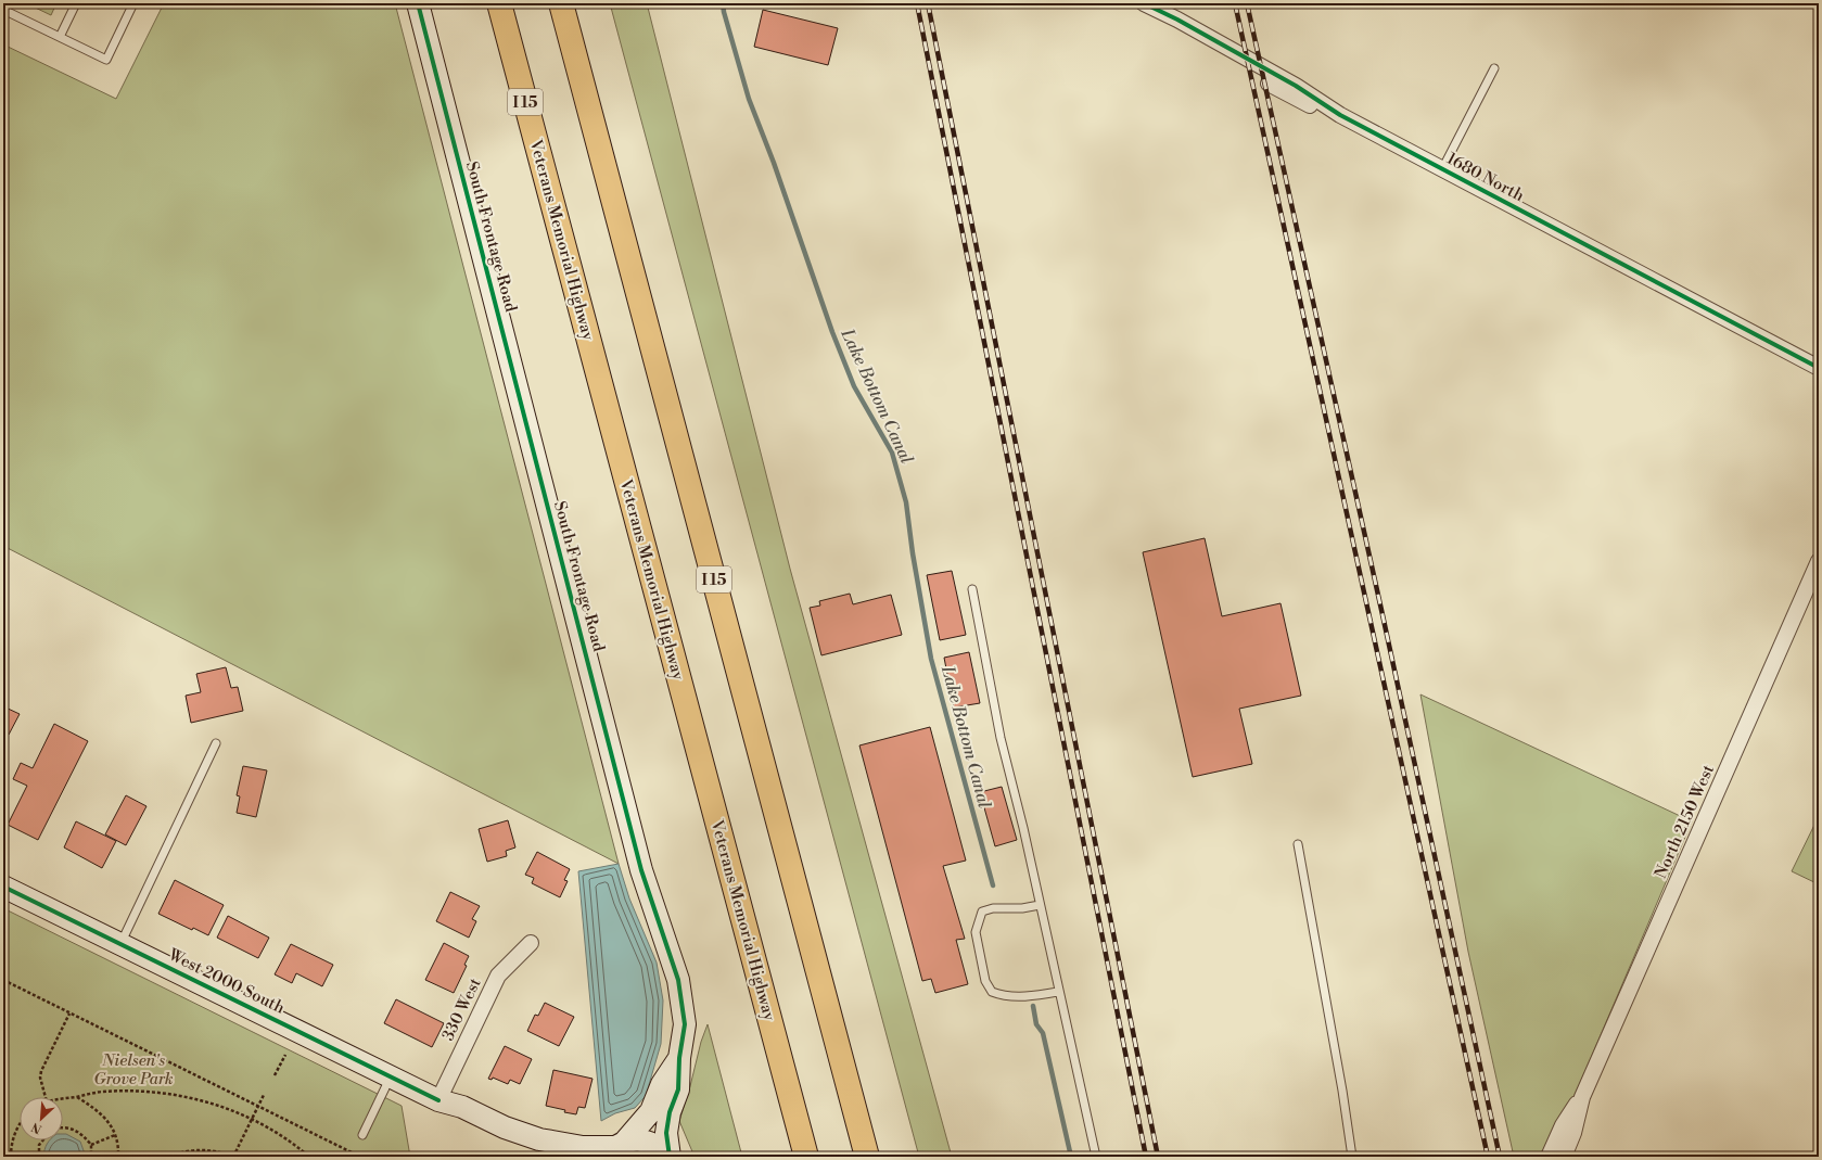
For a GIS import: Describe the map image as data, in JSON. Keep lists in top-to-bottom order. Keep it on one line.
{"streets":{"highway":["I 15","Veterans Memorial Highway"],"street":["1680 North","South Frontage Road","North 2150 West","West 2000 South","330 West"]},"crossings":[["South Frontage Road","West 2000 South"],["West 2000 South","330 West"]],"water":["Lake Bottom Canal"],"parks":["Nielsen's Grove Park"],"north":"bottom left"}
